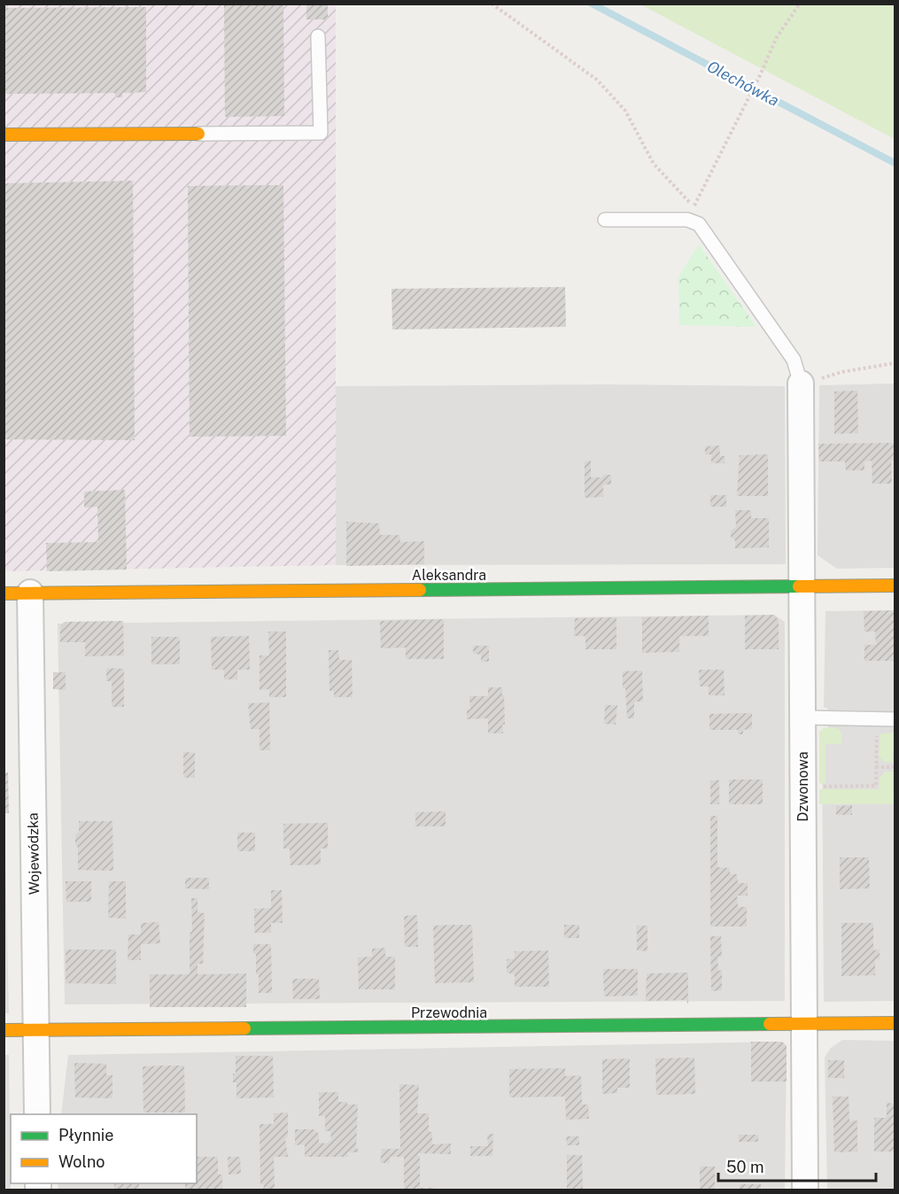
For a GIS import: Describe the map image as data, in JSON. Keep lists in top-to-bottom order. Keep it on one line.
{"streets":{"street":["Aleksandra","Dzwonowa","Wojewódzka","Przewodnia"]},"crossings":[["Aleksandra","Dzwonowa"],["Aleksandra","Wojewódzka"],["Dzwonowa","Przewodnia"],["Wojewódzka","Przewodnia"]],"water":["Olechówka"],"legend":["Płynnie","Wolno"],"scale_bar":"50 m"}
